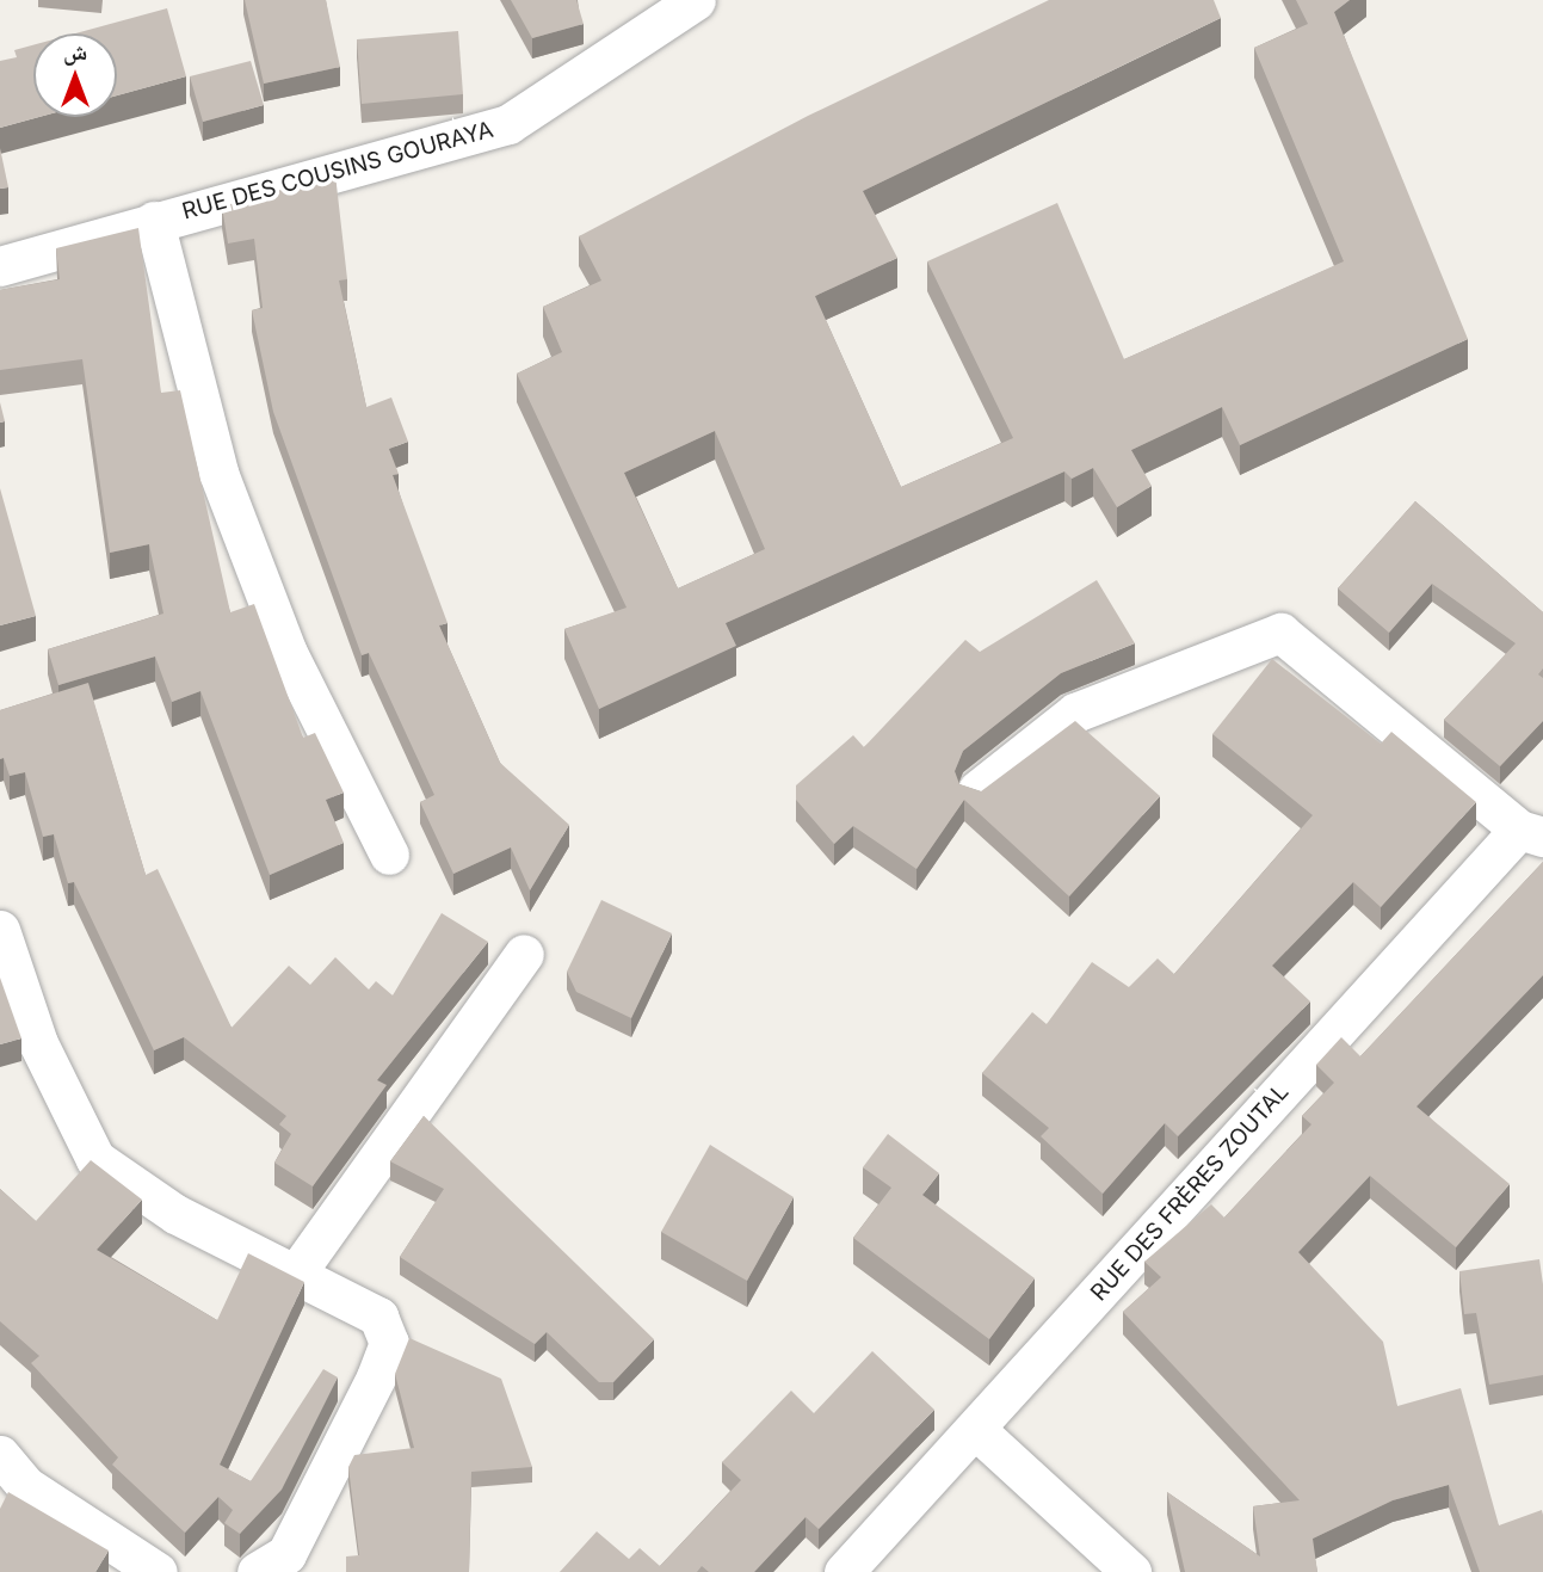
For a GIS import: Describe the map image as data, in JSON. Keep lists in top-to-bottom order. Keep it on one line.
{"streets":{"street":["RUE DES COUSINS GOURAYA","RUE DES FRÈRES ZOUTAL"]},"north":"top"}
